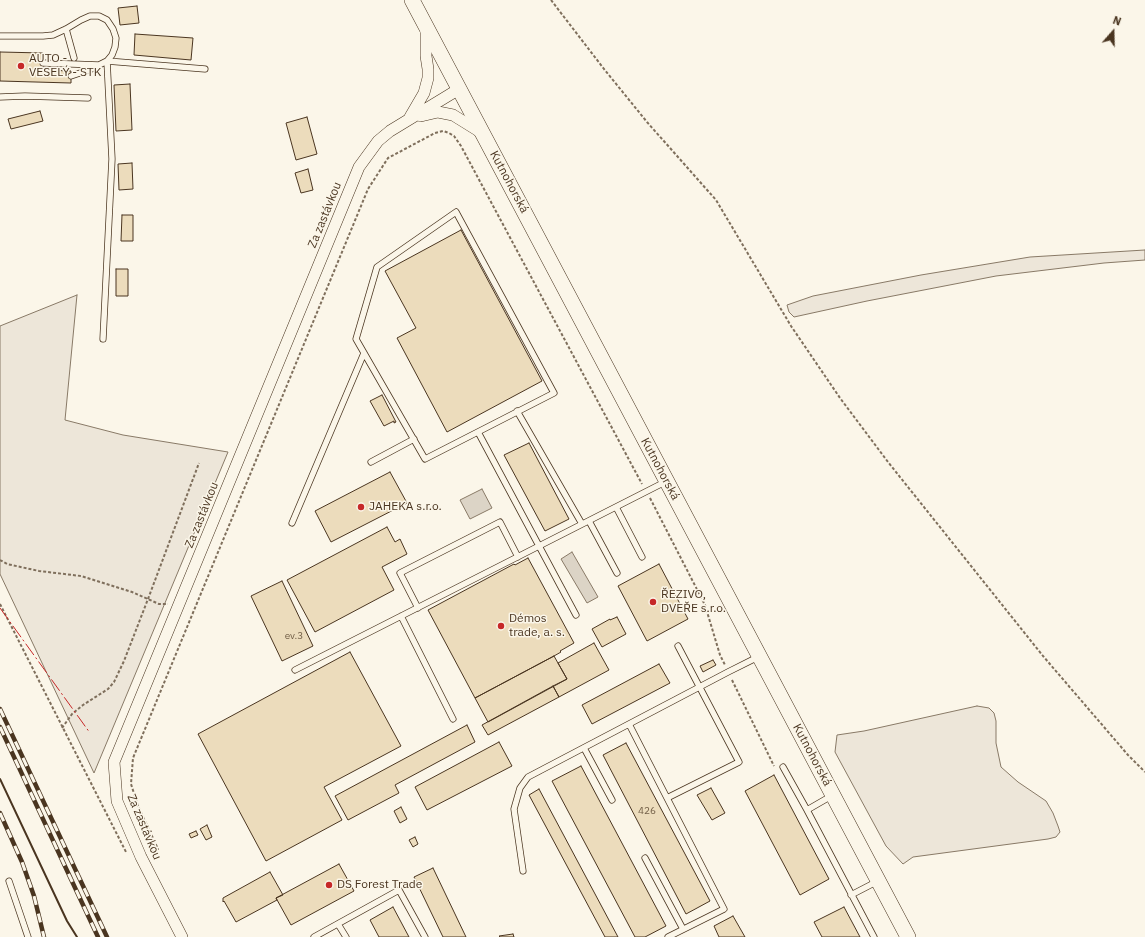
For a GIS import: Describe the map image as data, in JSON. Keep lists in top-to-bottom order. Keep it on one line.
{"streets":{"main road":["Kutnohorská"],"street":["Za zastávkou"]},"crossings":[["Kutnohorská","Za zastávkou"]],"places":["AUTO - VESELÝ - STK","JAHEKA s.r.o.","ŘEZIVO, DVEŘE s.r.o.","Démos trade, a. s.","DS Forest Trade"],"house_numbers":["ev.3","426"],"north":"top"}
